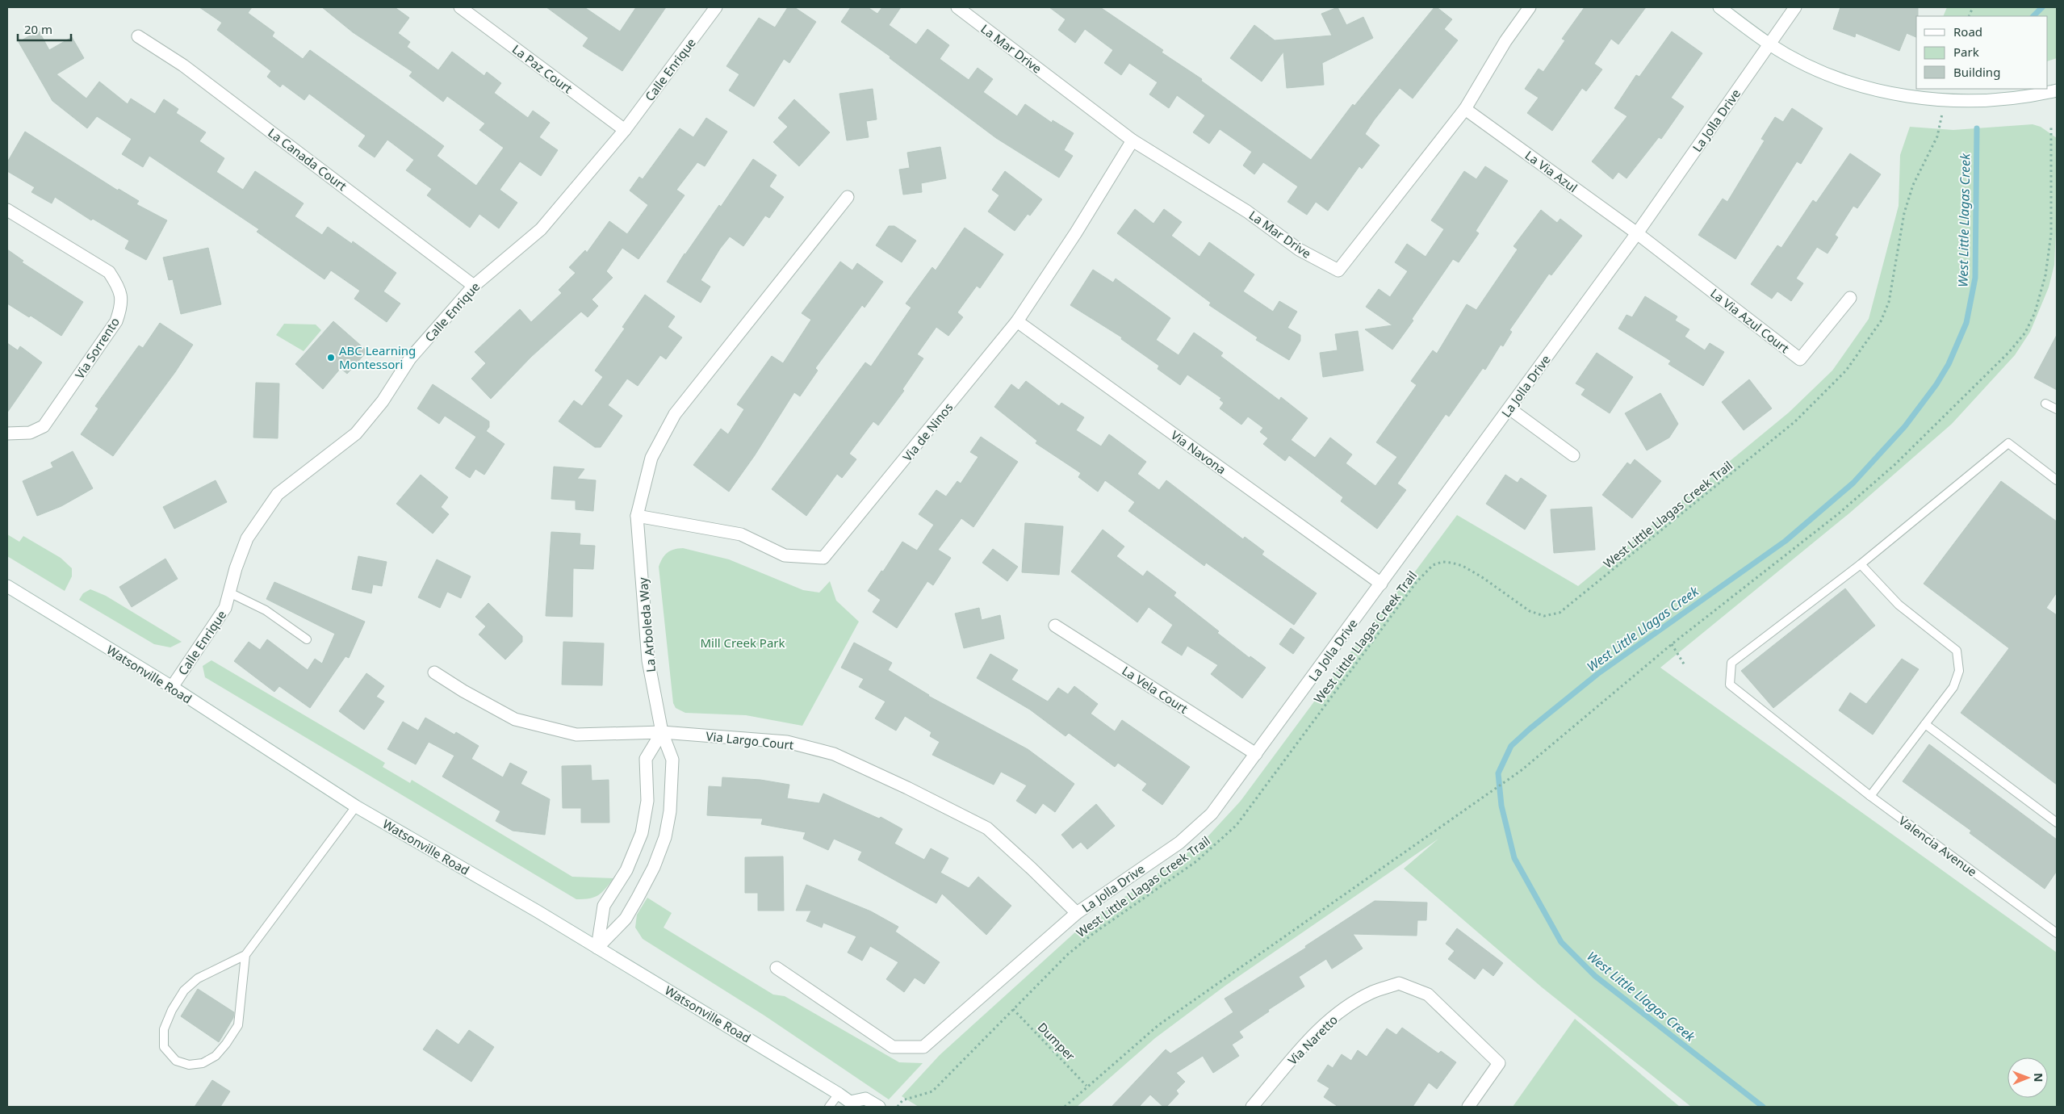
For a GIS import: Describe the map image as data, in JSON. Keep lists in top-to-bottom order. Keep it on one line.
{"streets":{"street":["La Mar Drive","La Paz Court","Calle Enrique","La Jolla Drive","La Canada Court","La Via Azul","La Via Azul Court","Via Sorrento","Via de Ninos","Via Navona","La Arboleda Way","Watsonville Road","La Vela Court","Via Largo Court","Via Naretto"],"lane":["Valencia Avenue"],"path":["West Little Llagas Creek Trail","Dumper"]},"crossings":[["La Mar Drive","La Via Azul"],["La Mar Drive","Via de Ninos"],["La Paz Court","Calle Enrique"],["Calle Enrique","La Canada Court"],["Calle Enrique","Watsonville Road"],["La Jolla Drive","La Via Azul"],["La Jolla Drive","La Via Azul Court"],["La Jolla Drive","Via Navona"],["La Jolla Drive","La Vela Court"],["La Jolla Drive","Via Largo Court"],["La Via Azul","La Via Azul Court"],["Via de Ninos","Via Navona"],["Via de Ninos","La Arboleda Way"],["West Little Llagas Creek Trail","Dumper"],["La Arboleda Way","Watsonville Road"],["La Arboleda Way","Via Largo Court"]],"water":["West Little Llagas Creek"],"parks":["Mill Creek Park"],"places":["ABC Learning Montessori"],"legend":["Road","Park","Building"],"scale_bar":"20 m","north":"right"}
